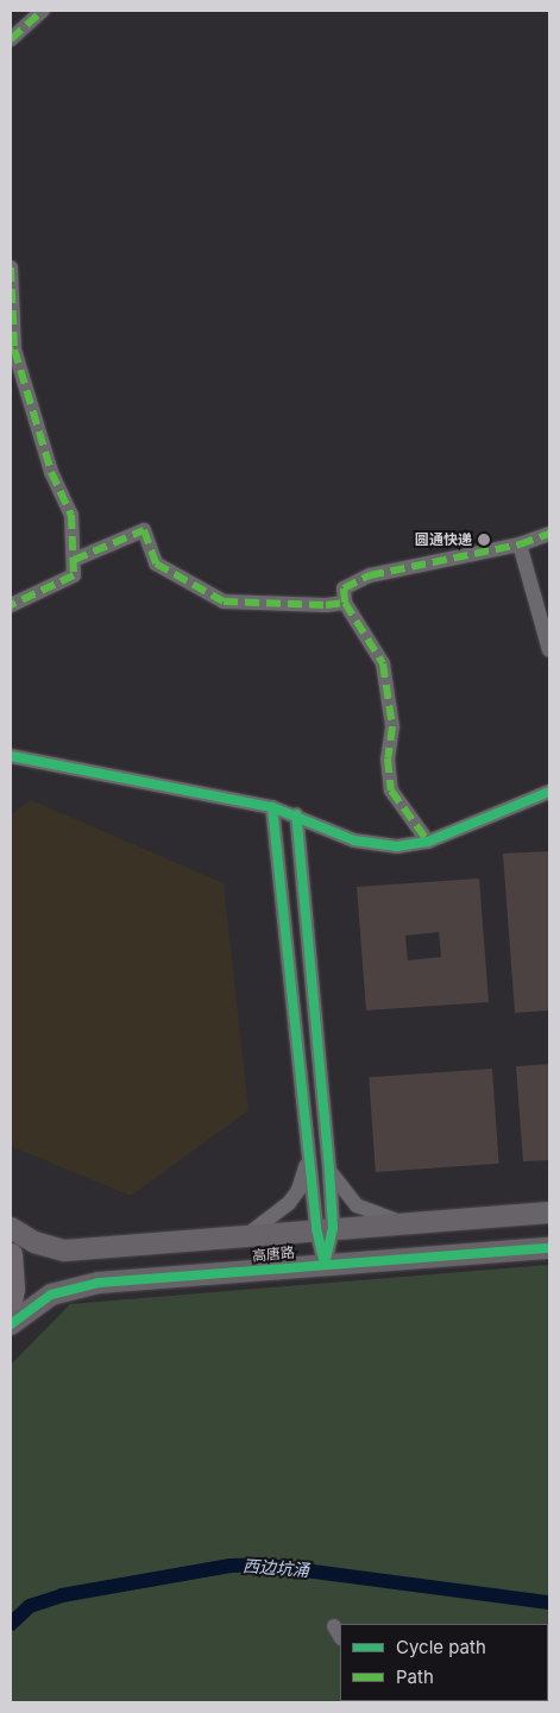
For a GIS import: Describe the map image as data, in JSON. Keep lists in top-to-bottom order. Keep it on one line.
{"streets":{"street":["高唐路"]},"water":["西边坑涌"],"places":["圆通快递"],"legend":["Cycle path","Path"]}
